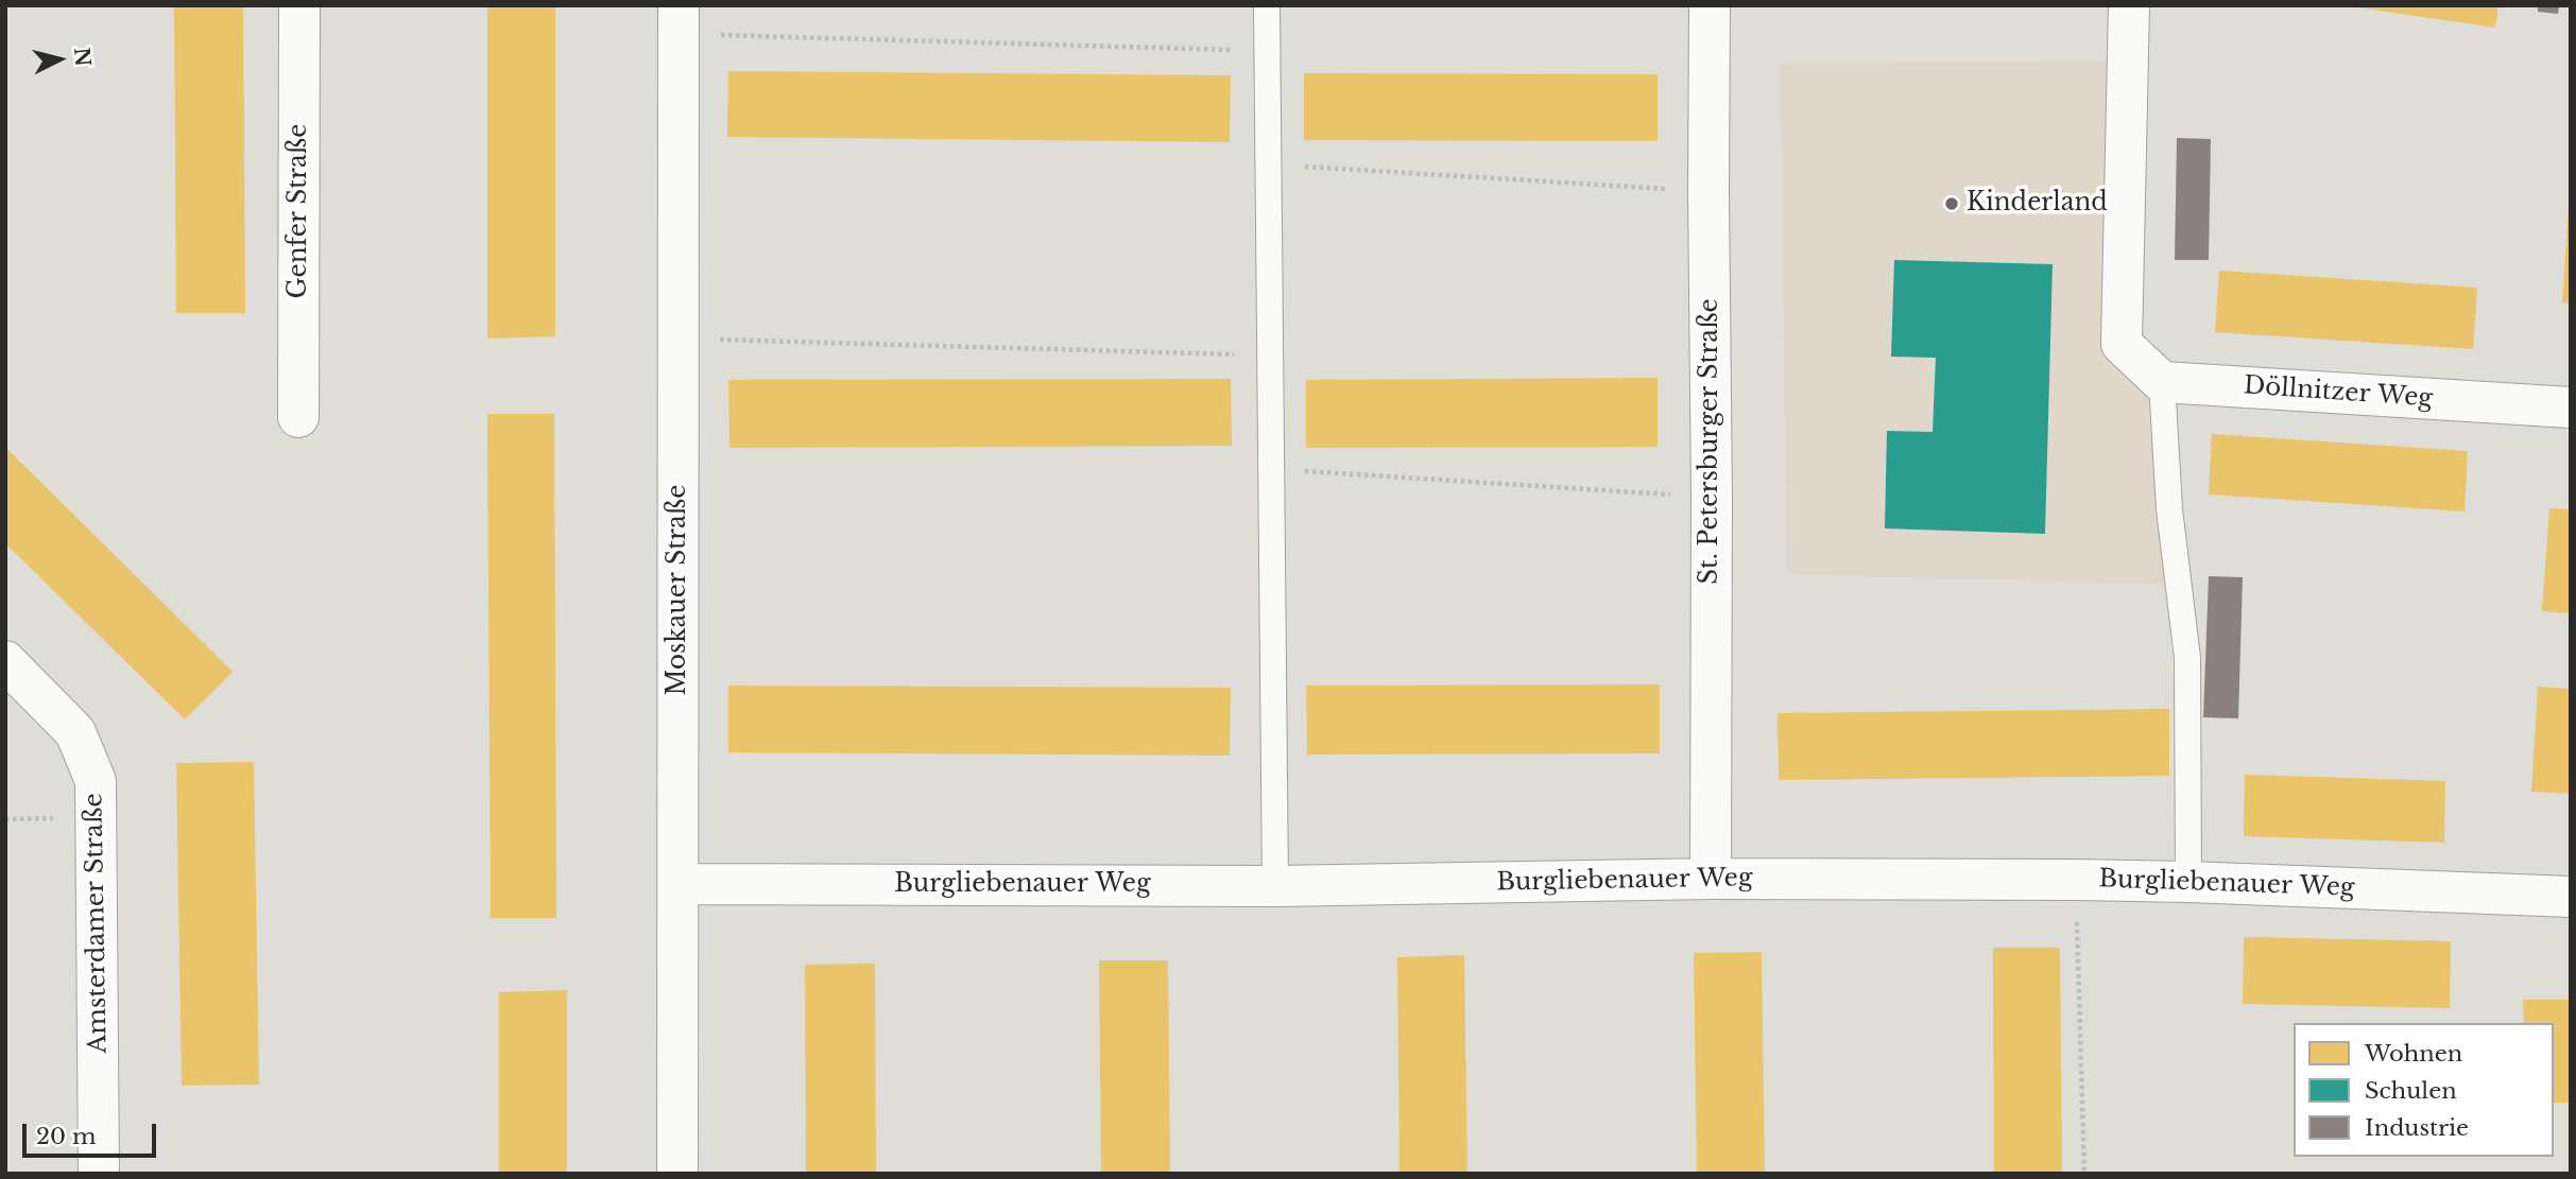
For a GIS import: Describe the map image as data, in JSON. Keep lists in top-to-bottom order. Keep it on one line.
{"streets":{"street":["Genfer Straße","Döllnitzer Weg","St. Petersburger Straße","Moskauer Straße","Burgliebenauer Weg","Amsterdamer Straße"]},"crossings":[["St. Petersburger Straße","Burgliebenauer Weg"],["Moskauer Straße","Burgliebenauer Weg"]],"places":["Kinderland"],"legend":["Wohnen","Schulen","Industrie"],"scale_bar":"20 m","north":"right"}
